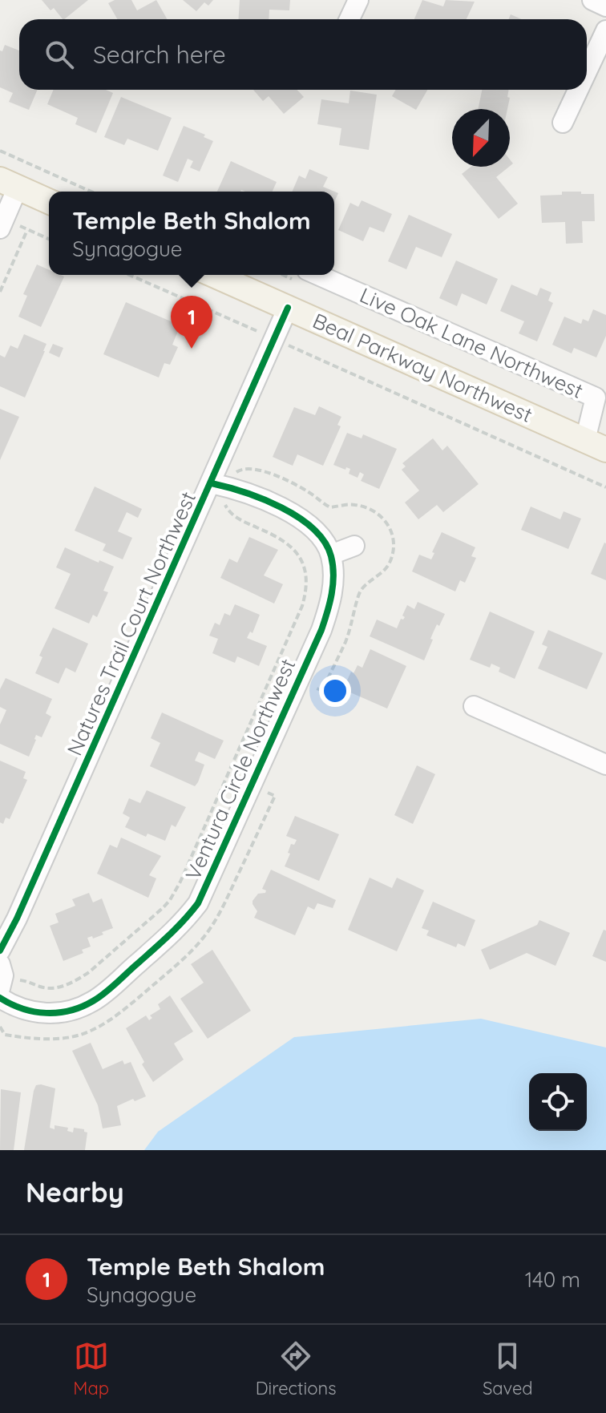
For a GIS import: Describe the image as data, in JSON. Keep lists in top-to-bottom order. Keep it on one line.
{"streets":{"main road":["Beal Parkway Northwest"],"street":["Live Oak Lane Northwest","Natures Trail Court Northwest","Ventura Circle Northwest"]},"crossings":[["Live Oak Lane Northwest","Beal Parkway Northwest"],["Beal Parkway Northwest","Natures Trail Court Northwest"]],"north":"bottom left","page":{"search":"Search here","popup":["Temple Beth Shalom","Synagogue"],"pins":"1","heading":"Nearby","list":[{"mark":"1","name":"Temple Beth Shalom","note":"Synagogue","value":"140 m"}],"nav":["Map","Directions","Saved"]}}
